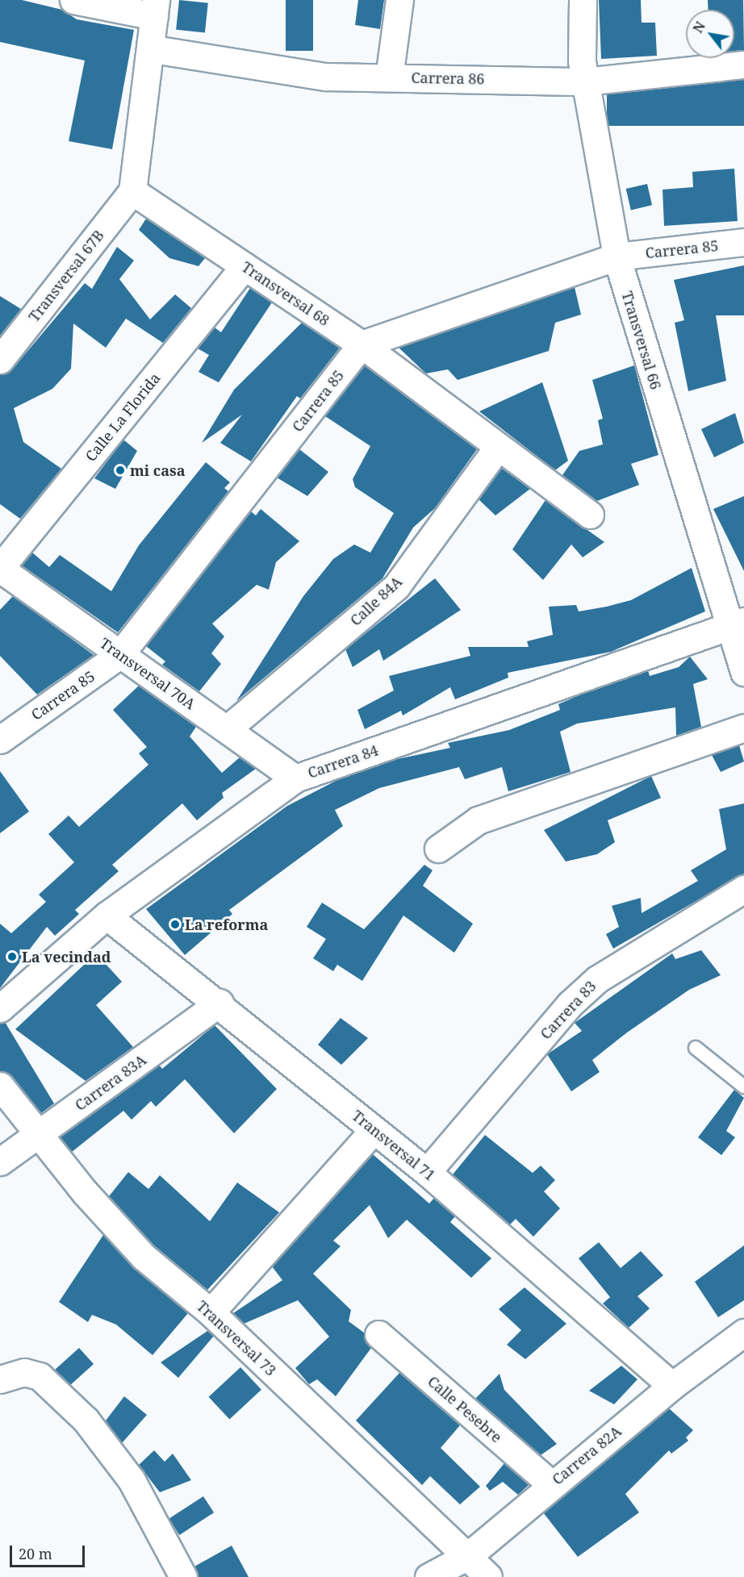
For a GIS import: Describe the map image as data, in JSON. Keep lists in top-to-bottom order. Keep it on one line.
{"streets":{"street":["Carrera 86","Carrera 85","Transversal 67B","Transversal 68","Transversal 66","Calle La Florida","Calle 84A","Transversal 70A","Carrera 84","Carrera 83","Carrera 83A","Transversal 71","Transversal 73","Calle Pesebre","Carrera 82A"]},"crossings":[["Carrera 86","Transversal 66"],["Carrera 85","Transversal 68"],["Carrera 85","Transversal 66"],["Carrera 85","Transversal 70A"],["Transversal 67B","Transversal 68"],["Transversal 68","Calle La Florida"],["Transversal 68","Calle 84A"],["Transversal 66","Carrera 84"],["Calle La Florida","Transversal 70A"],["Calle 84A","Transversal 70A"],["Transversal 70A","Carrera 84"],["Carrera 84","Transversal 71"],["Carrera 83","Transversal 71"],["Carrera 83A","Transversal 71"],["Carrera 83A","Transversal 73"],["Transversal 71","Carrera 82A"],["Transversal 73","Carrera 82A"],["Calle Pesebre","Carrera 82A"]],"places":["mi casa","La reforma","La vecindad"],"scale_bar":"20 m","north":"top left"}
